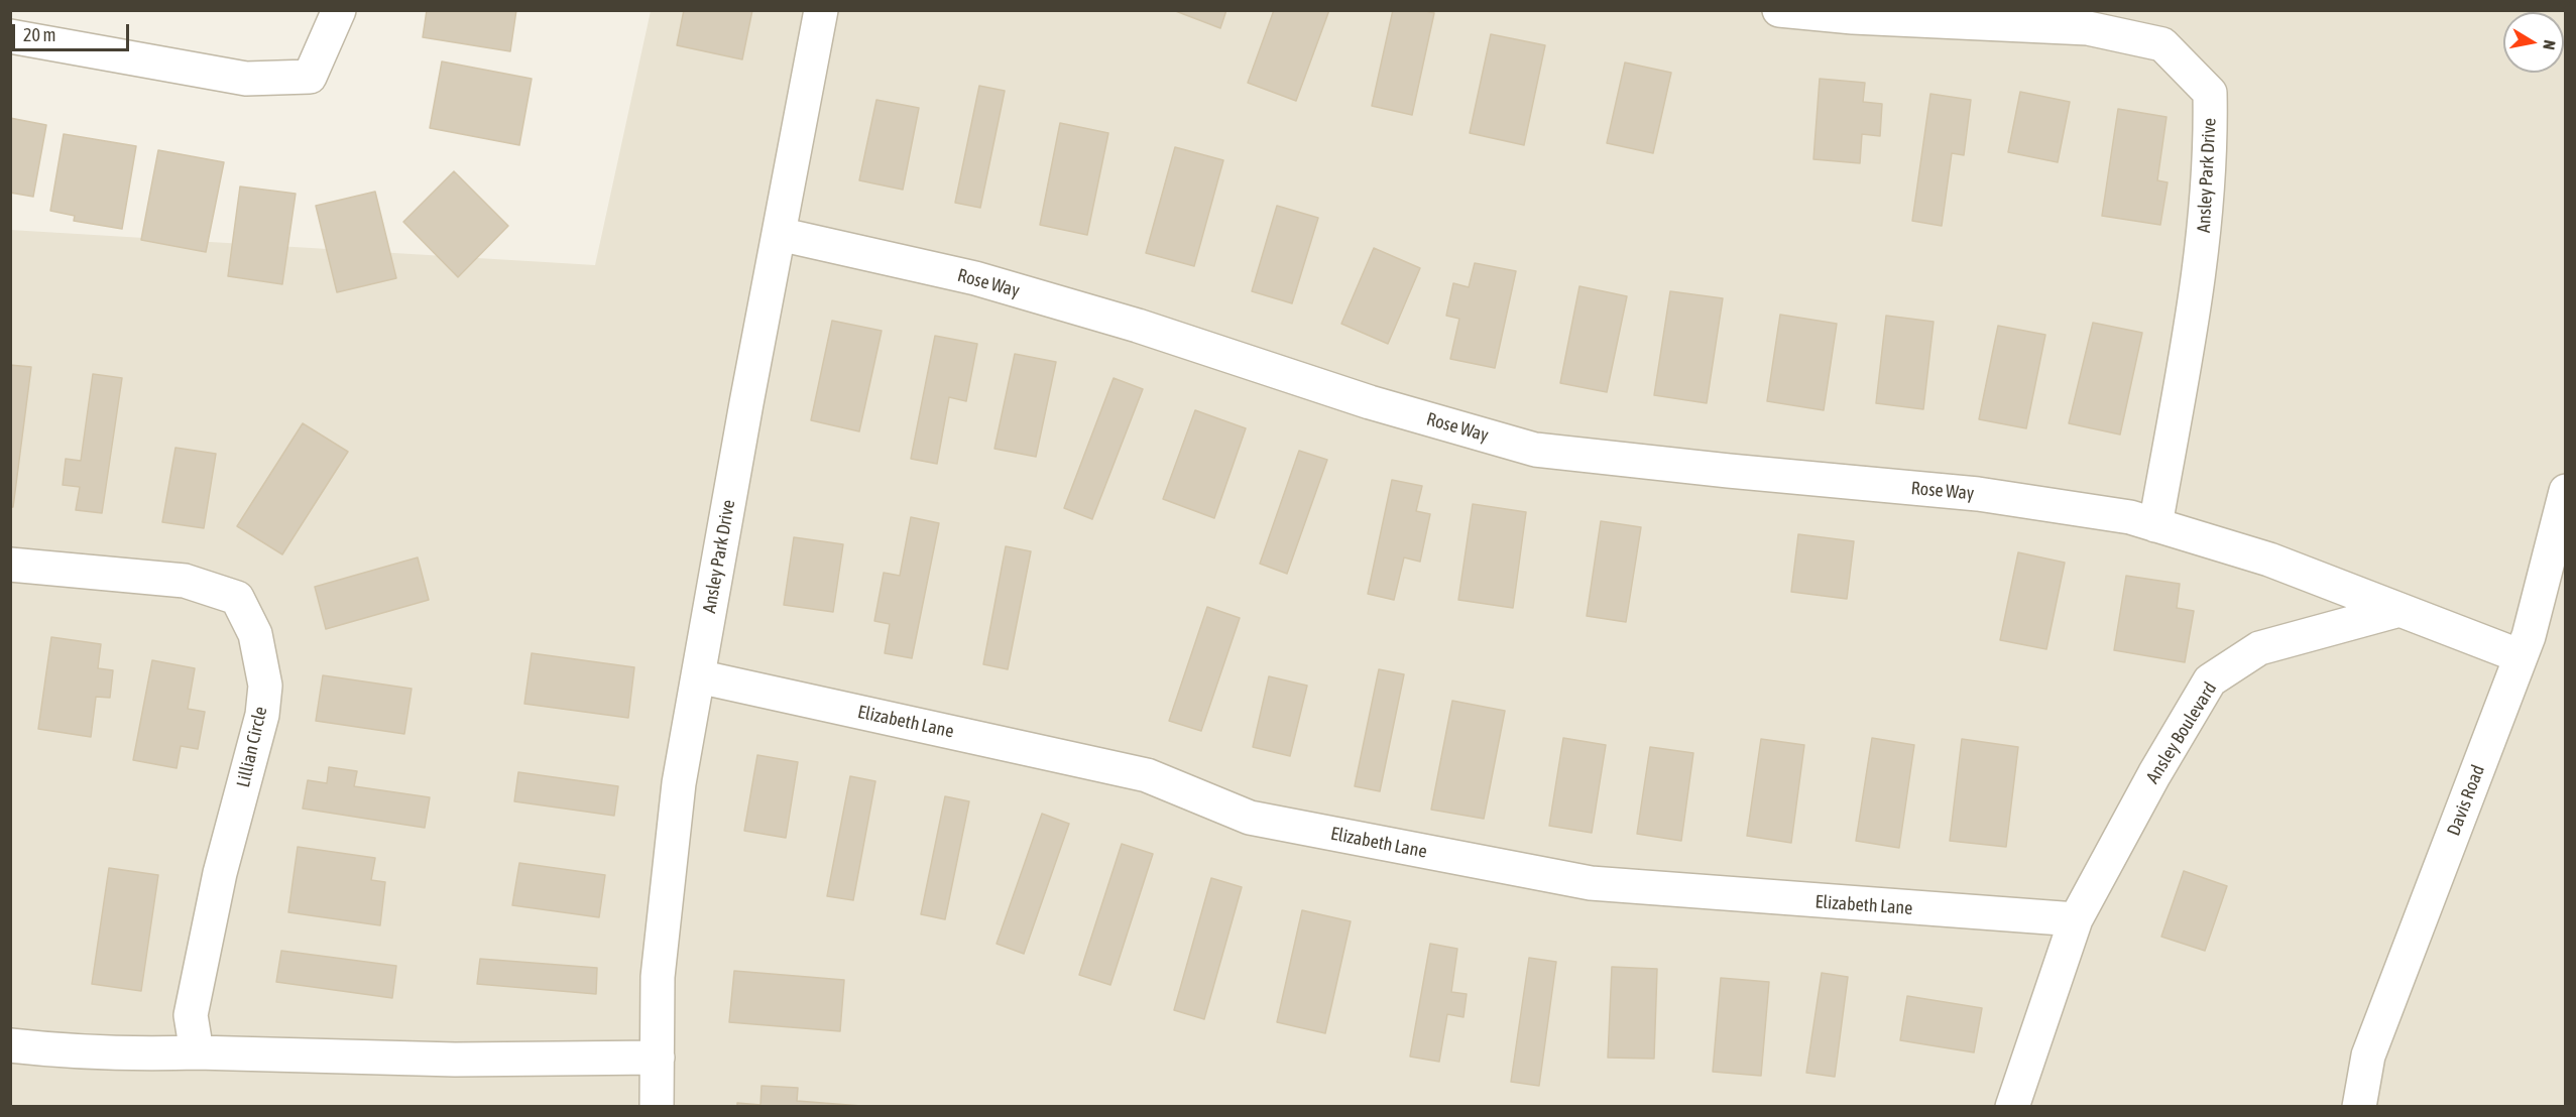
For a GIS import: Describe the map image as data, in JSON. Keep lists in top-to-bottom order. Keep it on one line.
{"streets":{"street":["Ansley Park Drive","Rose Way","Elizabeth Lane","Ansley Boulevard","Lillian Circle","Davis Road"]},"crossings":[["Ansley Park Drive","Rose Way"],["Ansley Park Drive","Elizabeth Lane"],["Elizabeth Lane","Ansley Boulevard"]],"scale_bar":"20 m","north":"right"}
